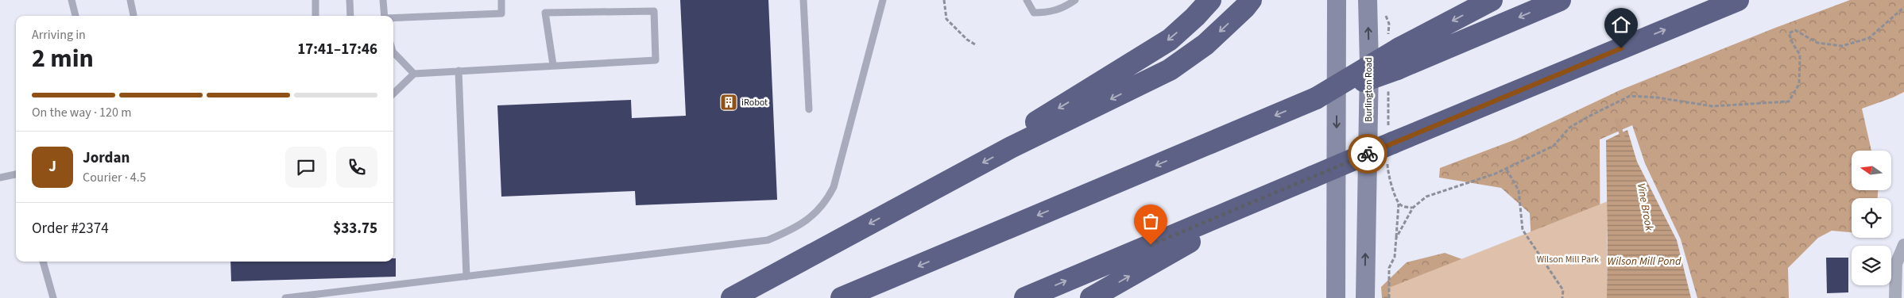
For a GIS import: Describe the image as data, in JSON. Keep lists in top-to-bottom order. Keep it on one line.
{"streets":{"main road":["Burlington Road"]},"water":["Vine Brook","Wilson Mill Pond"],"parks":["Wilson Mill Park"],"places":{"building":["iRobot"]},"north":"left","page":{"heading":["2 min","Arriving in","17:41–17:46"],"panel":["Jordan","Courier · 4.5","Order #2374","$33.75"],"bar":"On the way · 120 m","round":"J"}}
